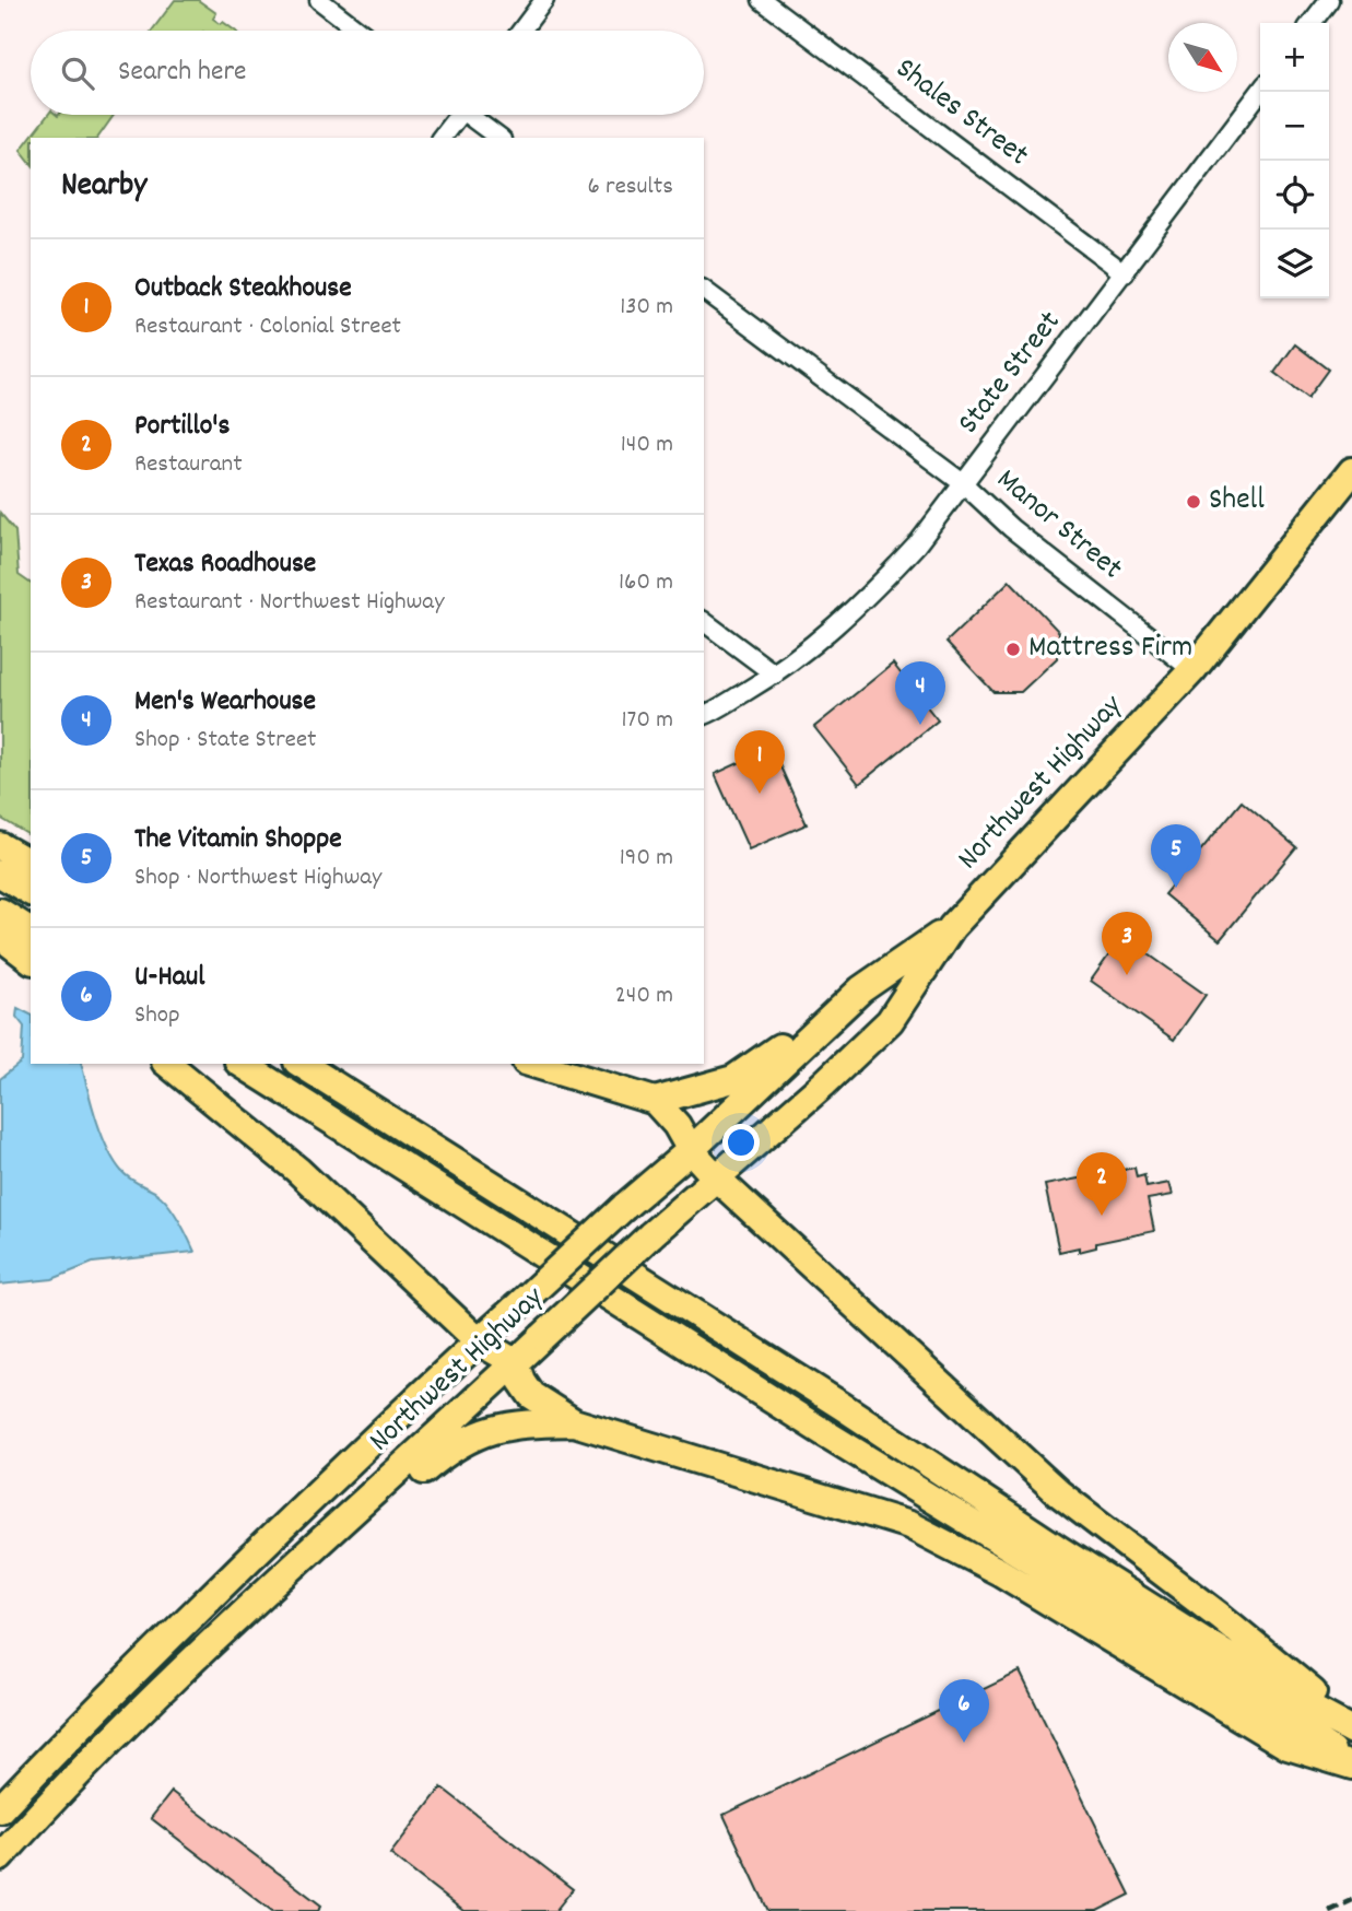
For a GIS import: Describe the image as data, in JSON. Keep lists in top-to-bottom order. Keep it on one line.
{"streets":{"main road":["Northwest Highway"],"street":["Shales Street","State Street","Manor Street"]},"crossings":[["Shales Street","State Street"],["State Street","Manor Street"],["Manor Street","Northwest Highway"]],"places":["Shell","Mattress Firm"],"north":"bottom right","page":{"map_buttons":["+","−"],"search":"Search here","heading":["Nearby","6 results"],"list":[{"mark":"1","name":"Outback Steakhouse","note":"Restaurant · Colonial Street","value":"130 m"},{"mark":"2","name":"Portillo's","note":"Restaurant","value":"140 m"},{"mark":"3","name":"Texas Roadhouse","note":"Restaurant · Northwest Highway","value":"160 m"},{"mark":"4","name":"Men's Wearhouse","note":"Shop · State Street","value":"170 m"},{"mark":"5","name":"The Vitamin Shoppe","note":"Shop · Northwest Highway","value":"190 m"},{"mark":"6","name":"U-Haul","note":"Shop","value":"240 m"}],"pins":["4","1","5","3","2","6"]}}
